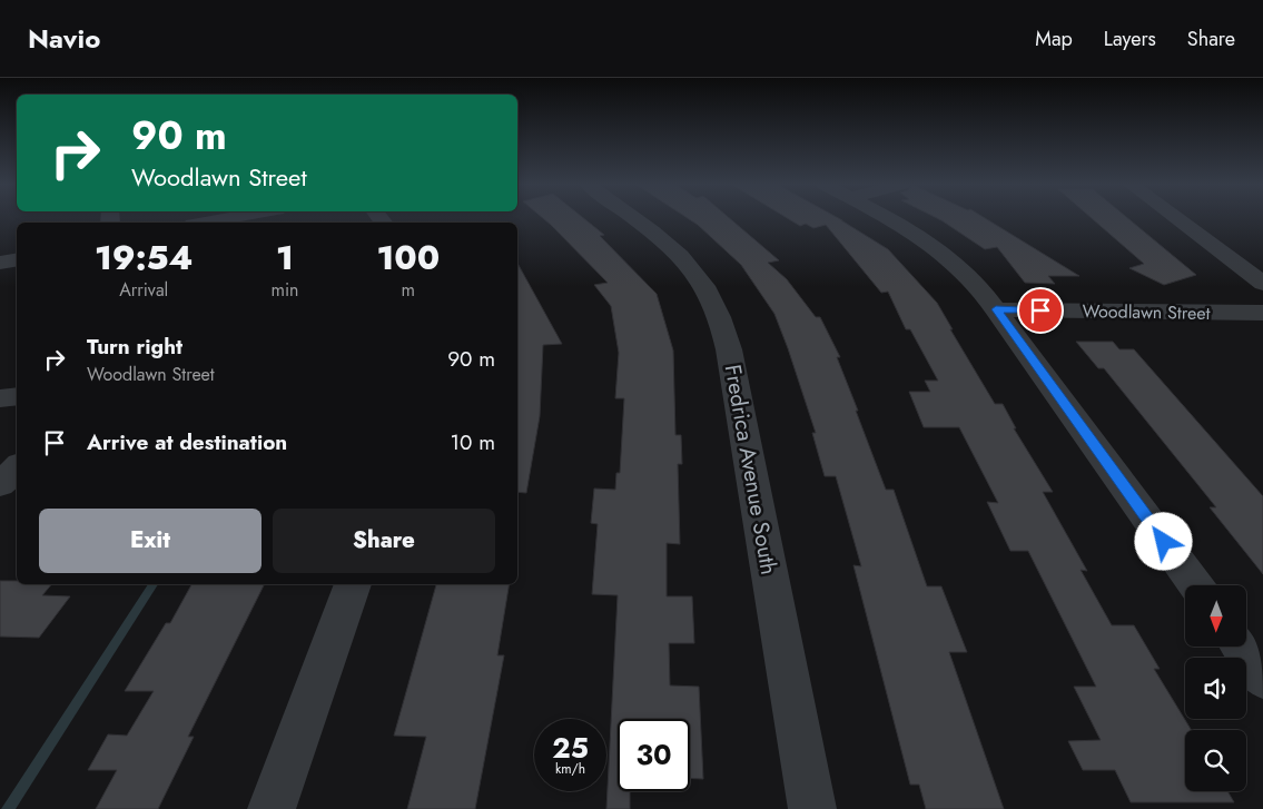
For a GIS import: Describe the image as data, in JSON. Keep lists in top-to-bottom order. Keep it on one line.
{"streets":{"street":["Woodlawn Street","Fredrica Avenue South"]},"north":"bottom","page":{"header":"Navio","nav":["Map","Layers","Share"],"turn":["90 m","Woodlawn Street"],"eta":["19:54","Arrival","1","min","100","m"],"list":[{"name":"Turn right","note":"Woodlawn Street","value":"90 m"},{"name":"Arrive at destination","value":"10 m"}],"buttons":["Exit","Share"],"speed":"25 km/h","limit":"30"}}
